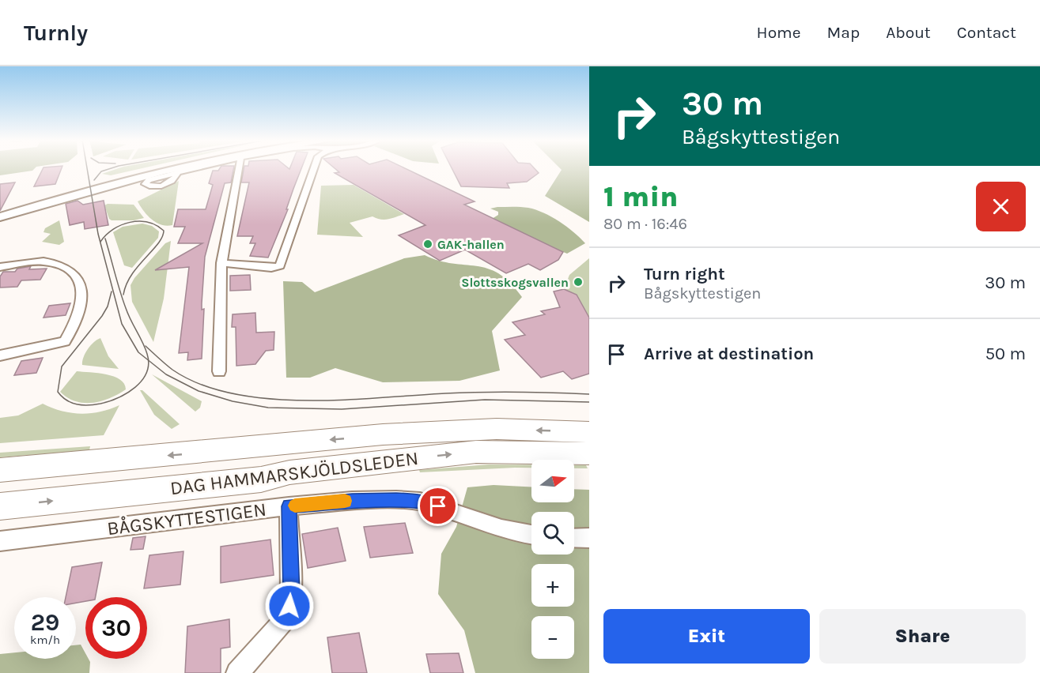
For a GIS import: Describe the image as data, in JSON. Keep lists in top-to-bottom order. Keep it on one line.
{"streets":{"main road":["DAG HAMMARSKJÖLDSLEDEN"],"street":["BÅGSKYTTESTIGEN"]},"places":["GAK-hallen","Slottsskogsvallen"],"north":"right","page":{"header":"Turnly","nav":["Home","Map","About","Contact"],"turn":["30 m","Bågskyttestigen"],"heading":["1 min","80 m · 16:46"],"list":[{"name":"Turn right","note":"Bågskyttestigen","value":"30 m"},{"name":"Arrive at destination","value":"50 m"}],"map_buttons":["+","−"],"speed":"29 km/h","limit":"30","buttons":["Exit","Share"]}}
